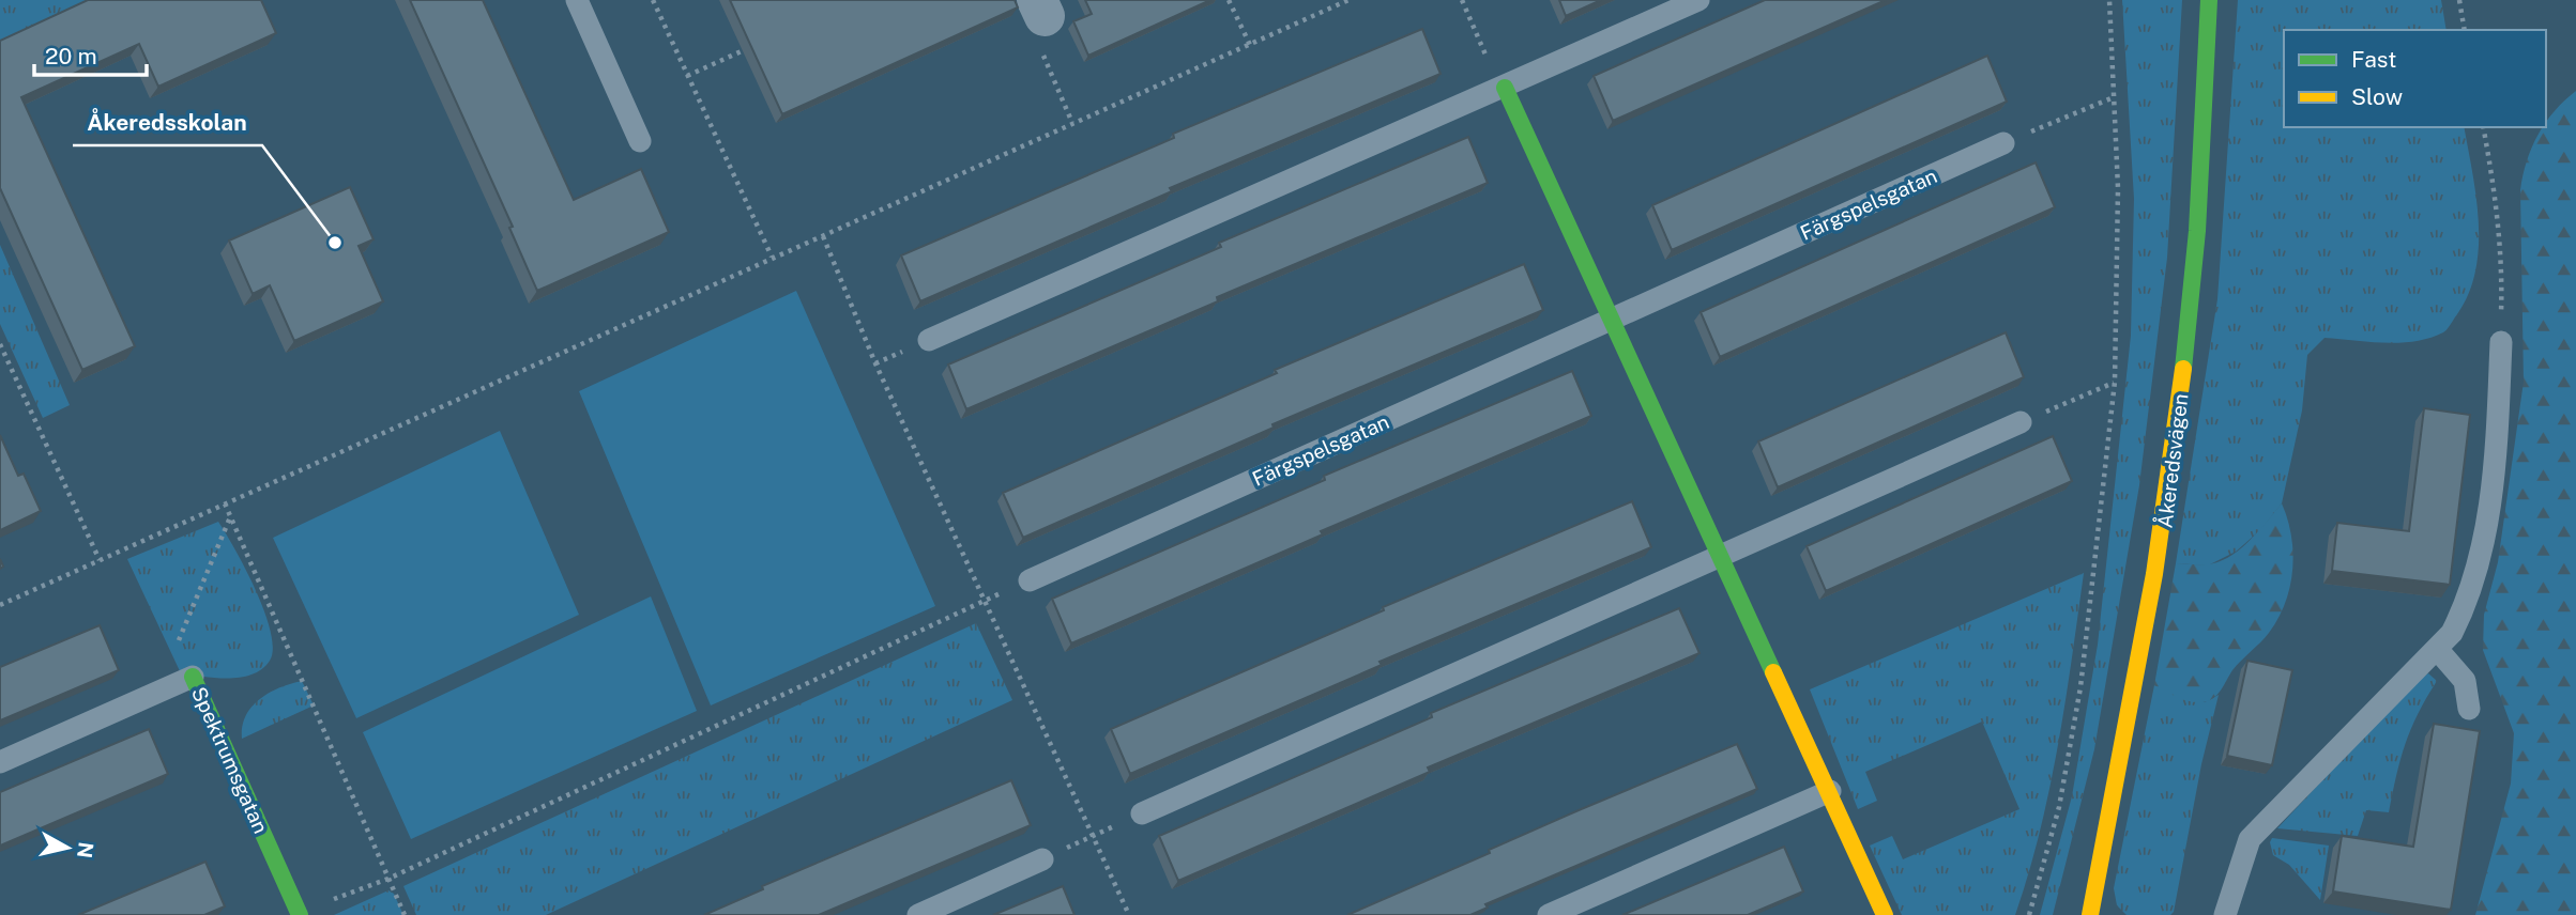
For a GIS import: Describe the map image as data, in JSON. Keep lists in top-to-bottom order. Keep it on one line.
{"streets":{"street":["Åkeredsvägen","Spektrumsgatan"],"lane":["Färgspelsgatan"]},"places":["Åkeredsskolan"],"legend":["Fast","Slow"],"scale_bar":"20 m","north":"right"}
